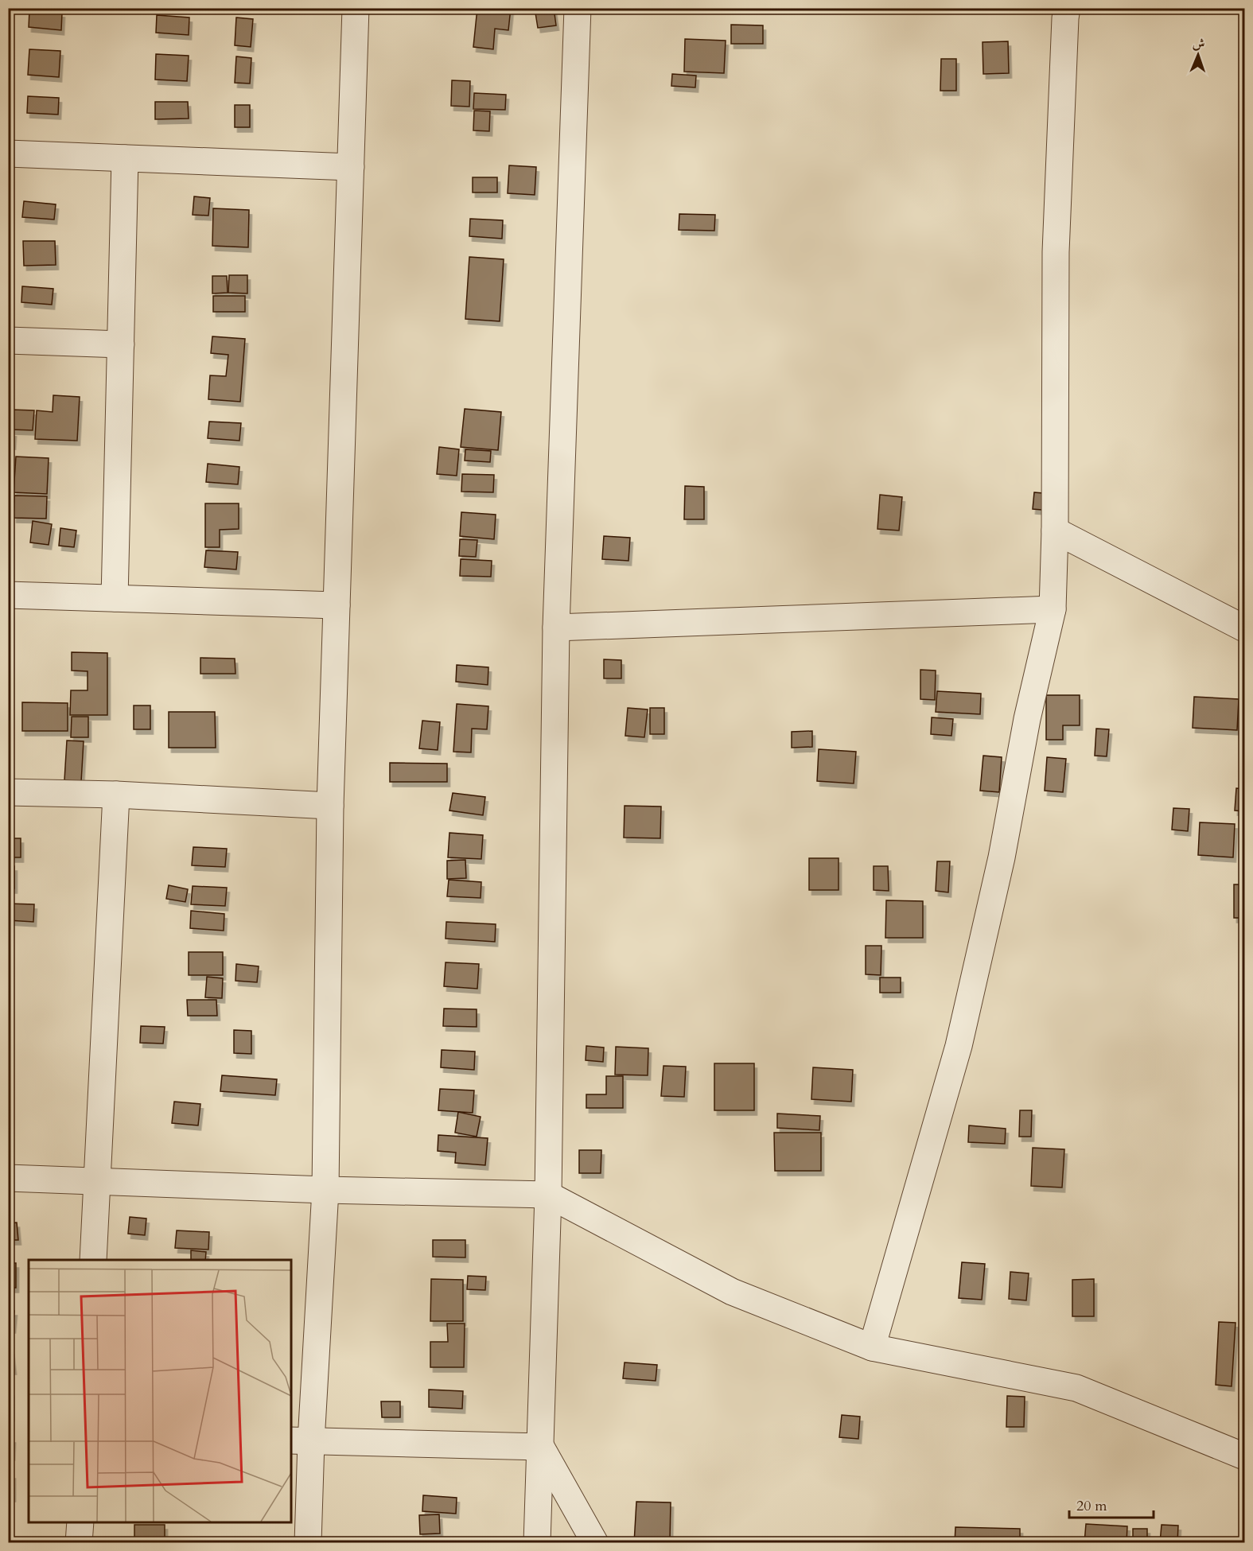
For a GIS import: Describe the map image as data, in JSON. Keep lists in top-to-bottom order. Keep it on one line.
{"scale_bar":"20 m","north":"top"}
